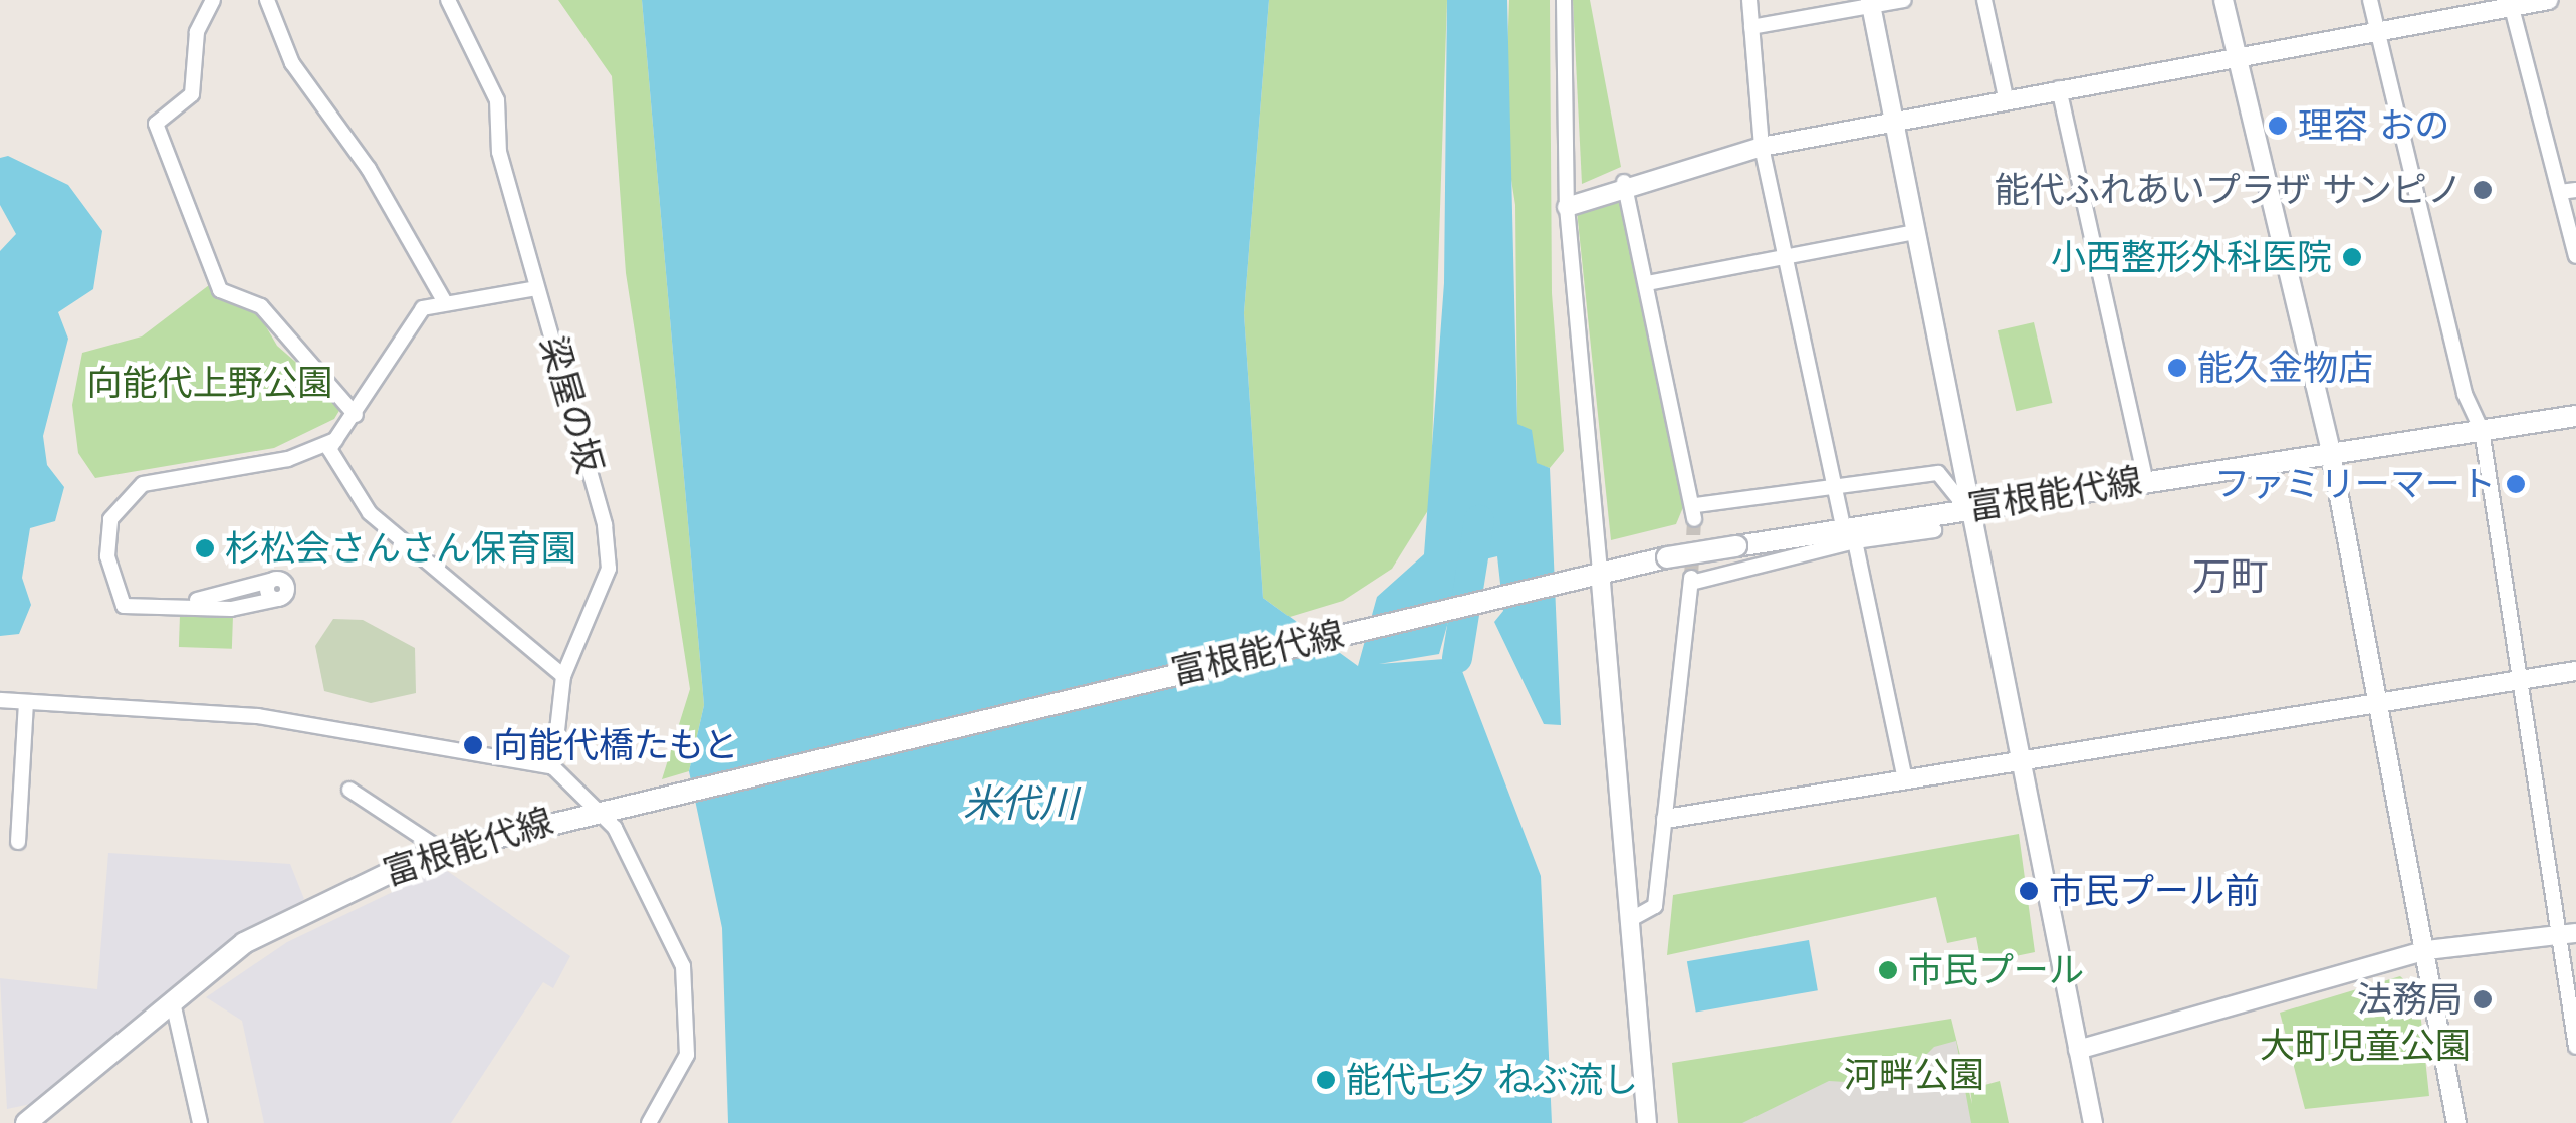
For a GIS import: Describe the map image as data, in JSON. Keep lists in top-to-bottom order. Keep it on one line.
{"streets":{"main road":["富根能代線"],"street":["梁屋の坂"]},"districts":["万町"],"water":["米代川"],"parks":["向能代上野公園","大町児童公園","河畔公園"],"places":["理容 おの","能代ふれあいプラザ サンピノ","小西整形外科医院","能久金物店","ファミリーマート","杉松会さんさん保育園","向能代橋たもと","市民プール前","市民プール","法務局","能代七夕 ねぶ流し"]}
